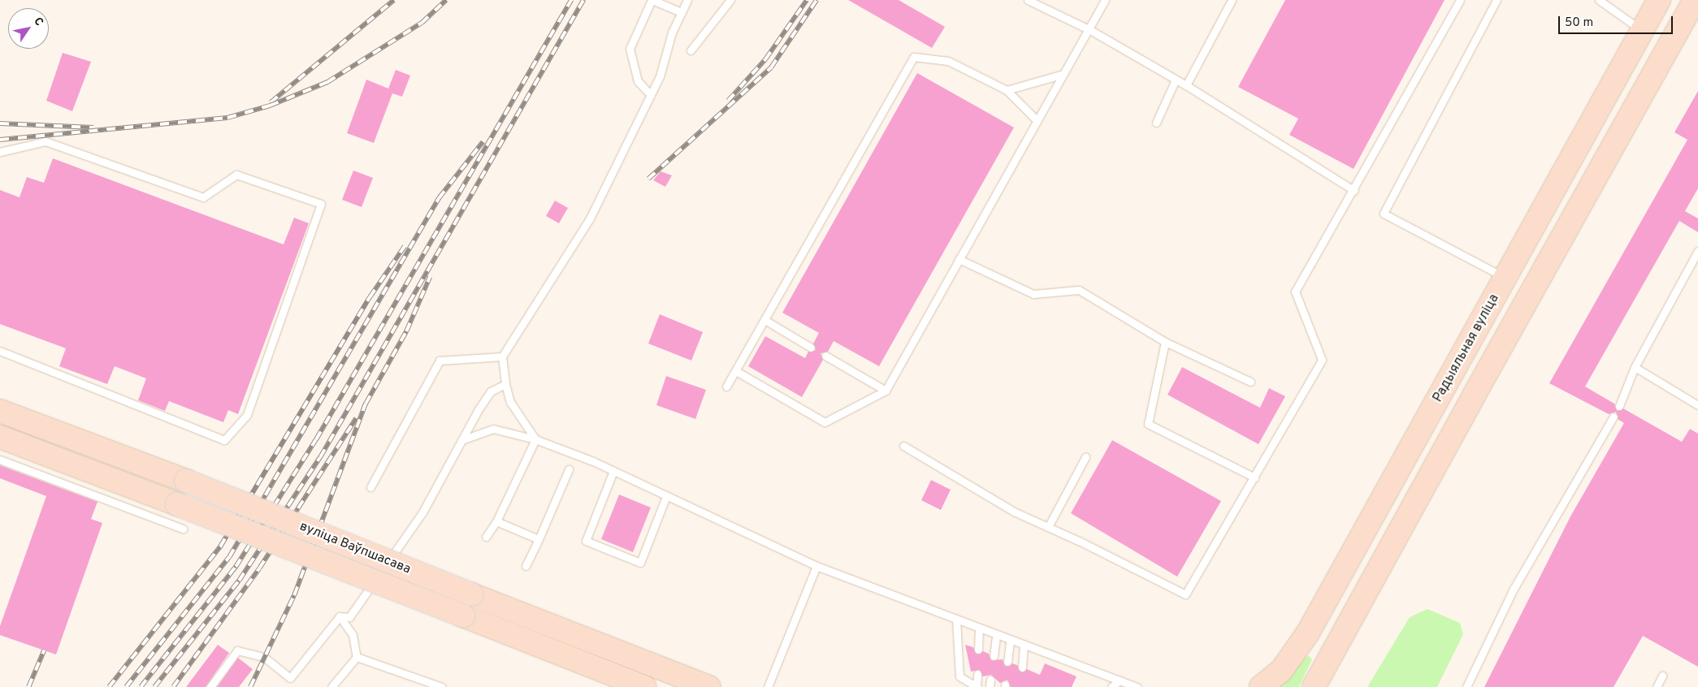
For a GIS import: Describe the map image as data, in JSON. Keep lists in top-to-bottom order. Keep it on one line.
{"streets":{"main road":["Радыяльная вуліца","вуліца Ваўпшасава"]},"scale_bar":"50 m","north":"top right"}
